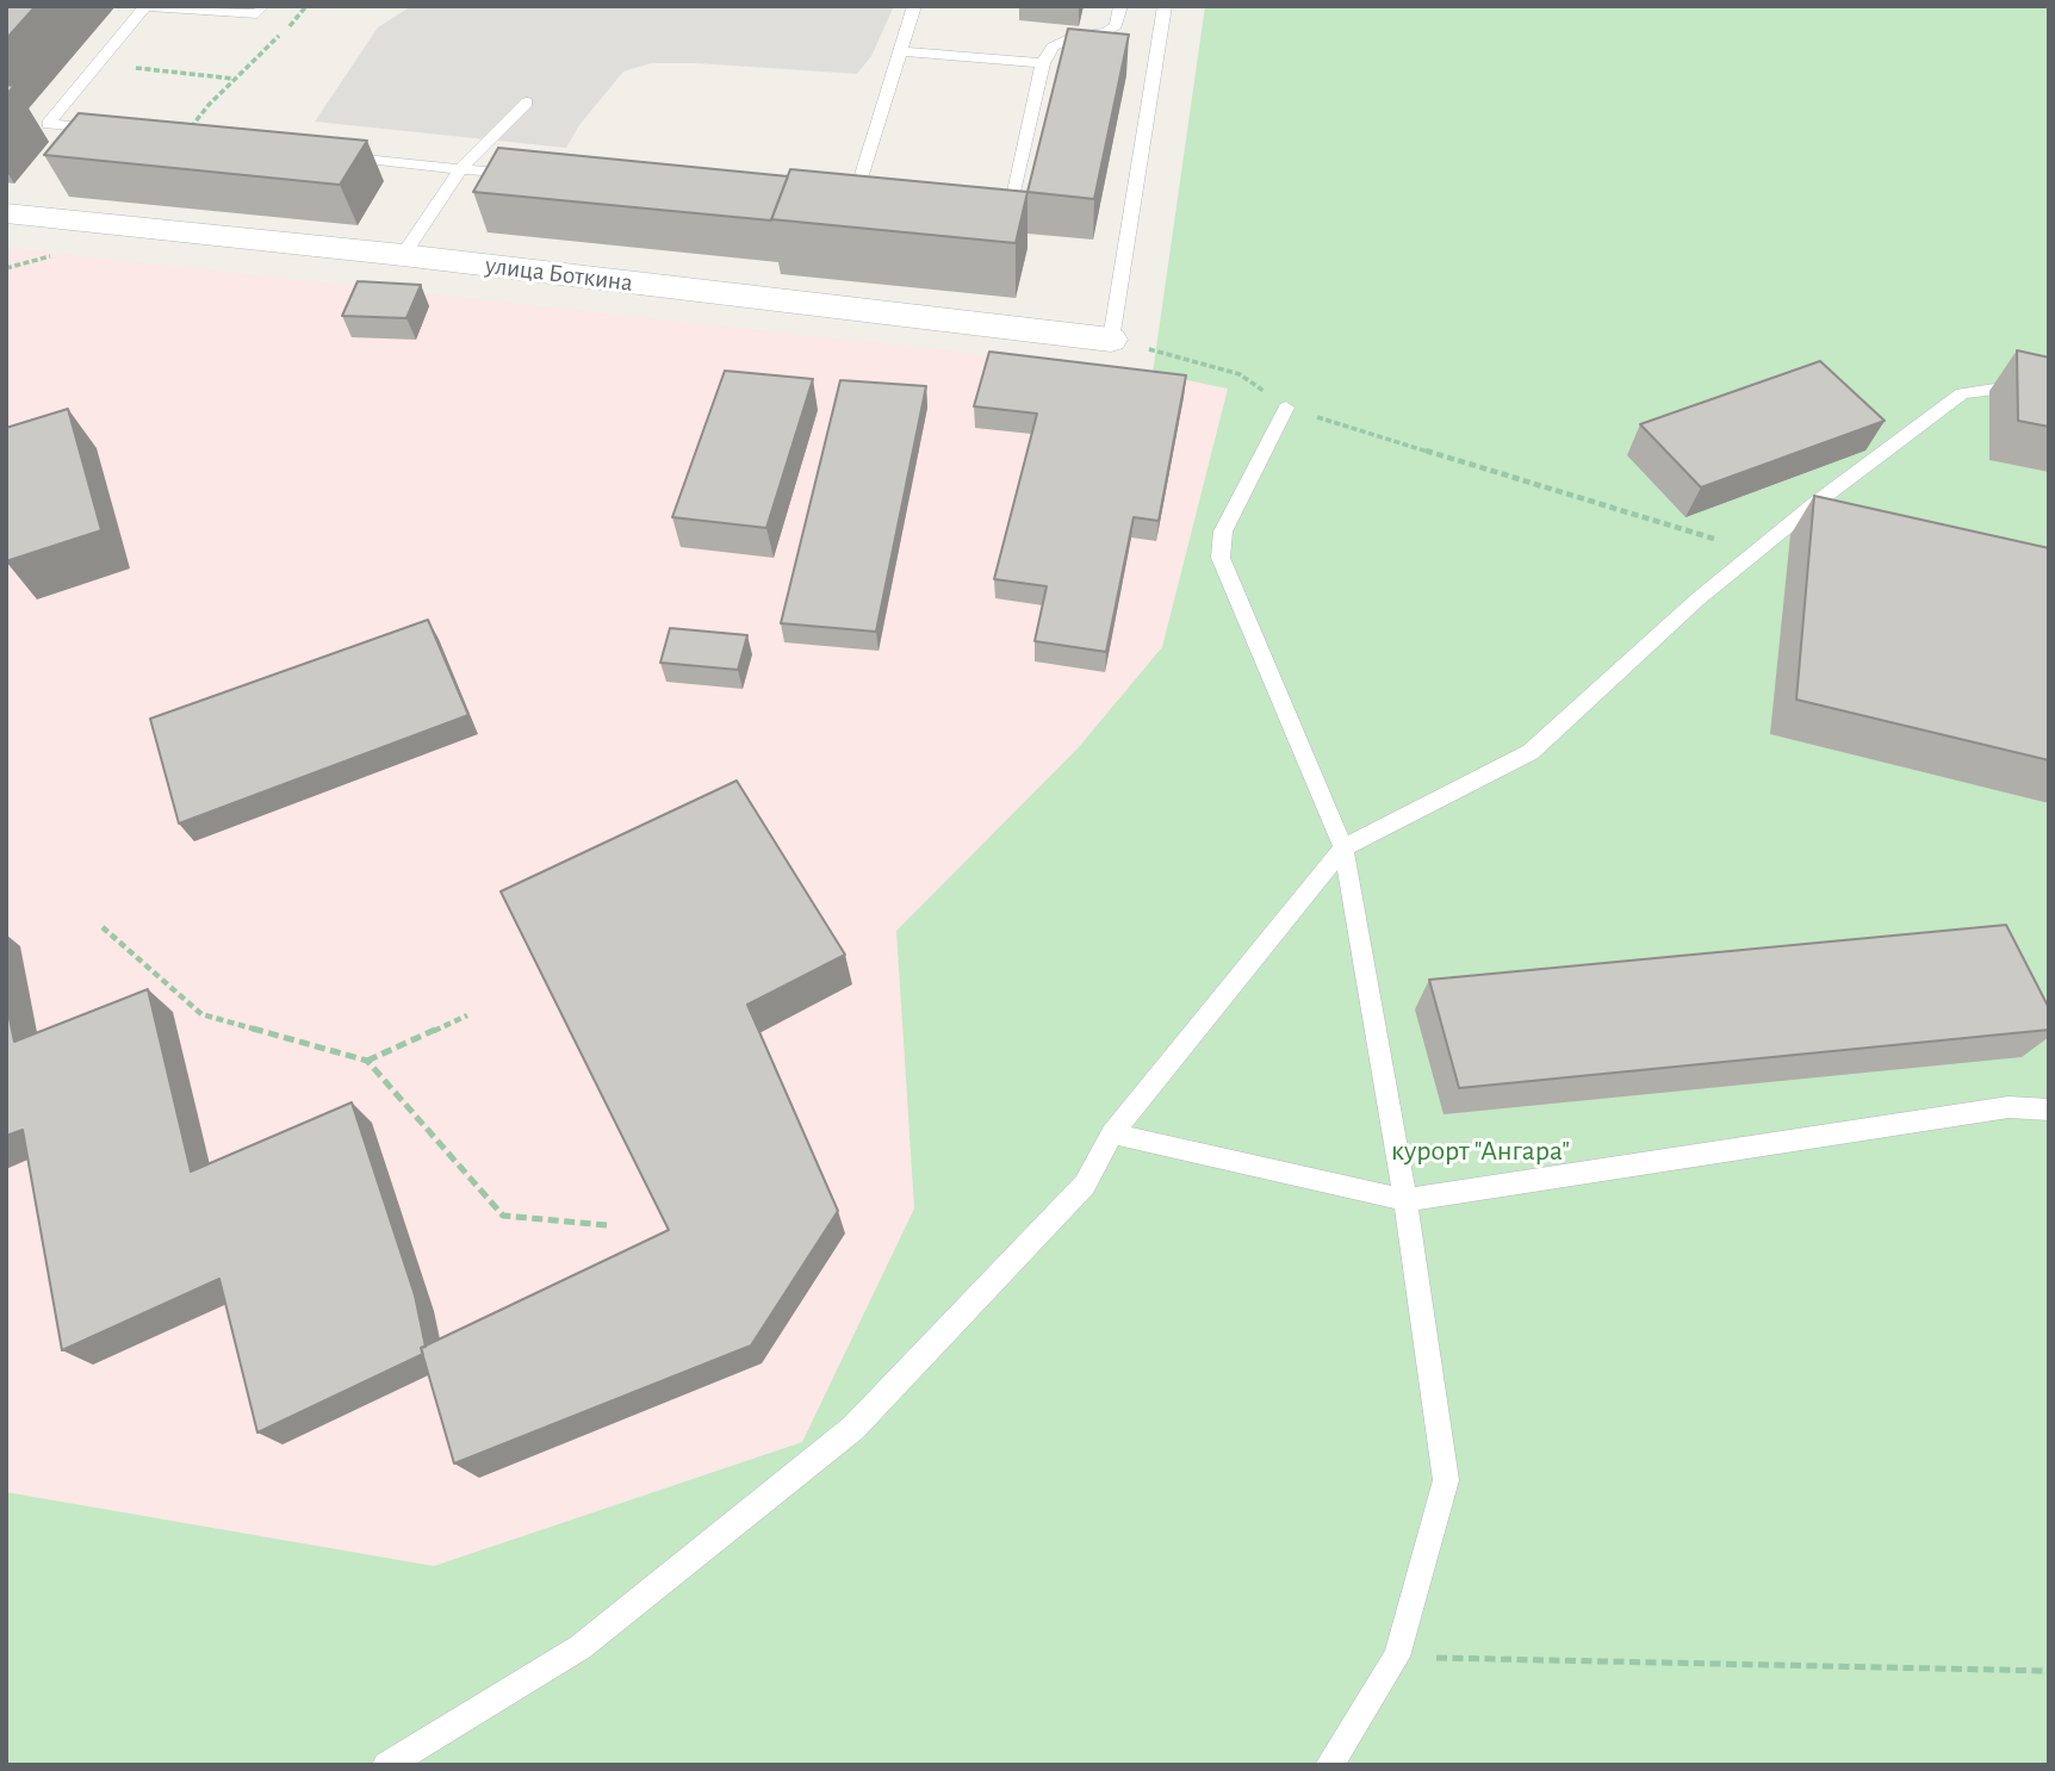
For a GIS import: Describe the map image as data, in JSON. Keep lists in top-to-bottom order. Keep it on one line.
{"streets":{"street":["улица Боткина"]},"parks":["курорт \"Ангара\""]}
